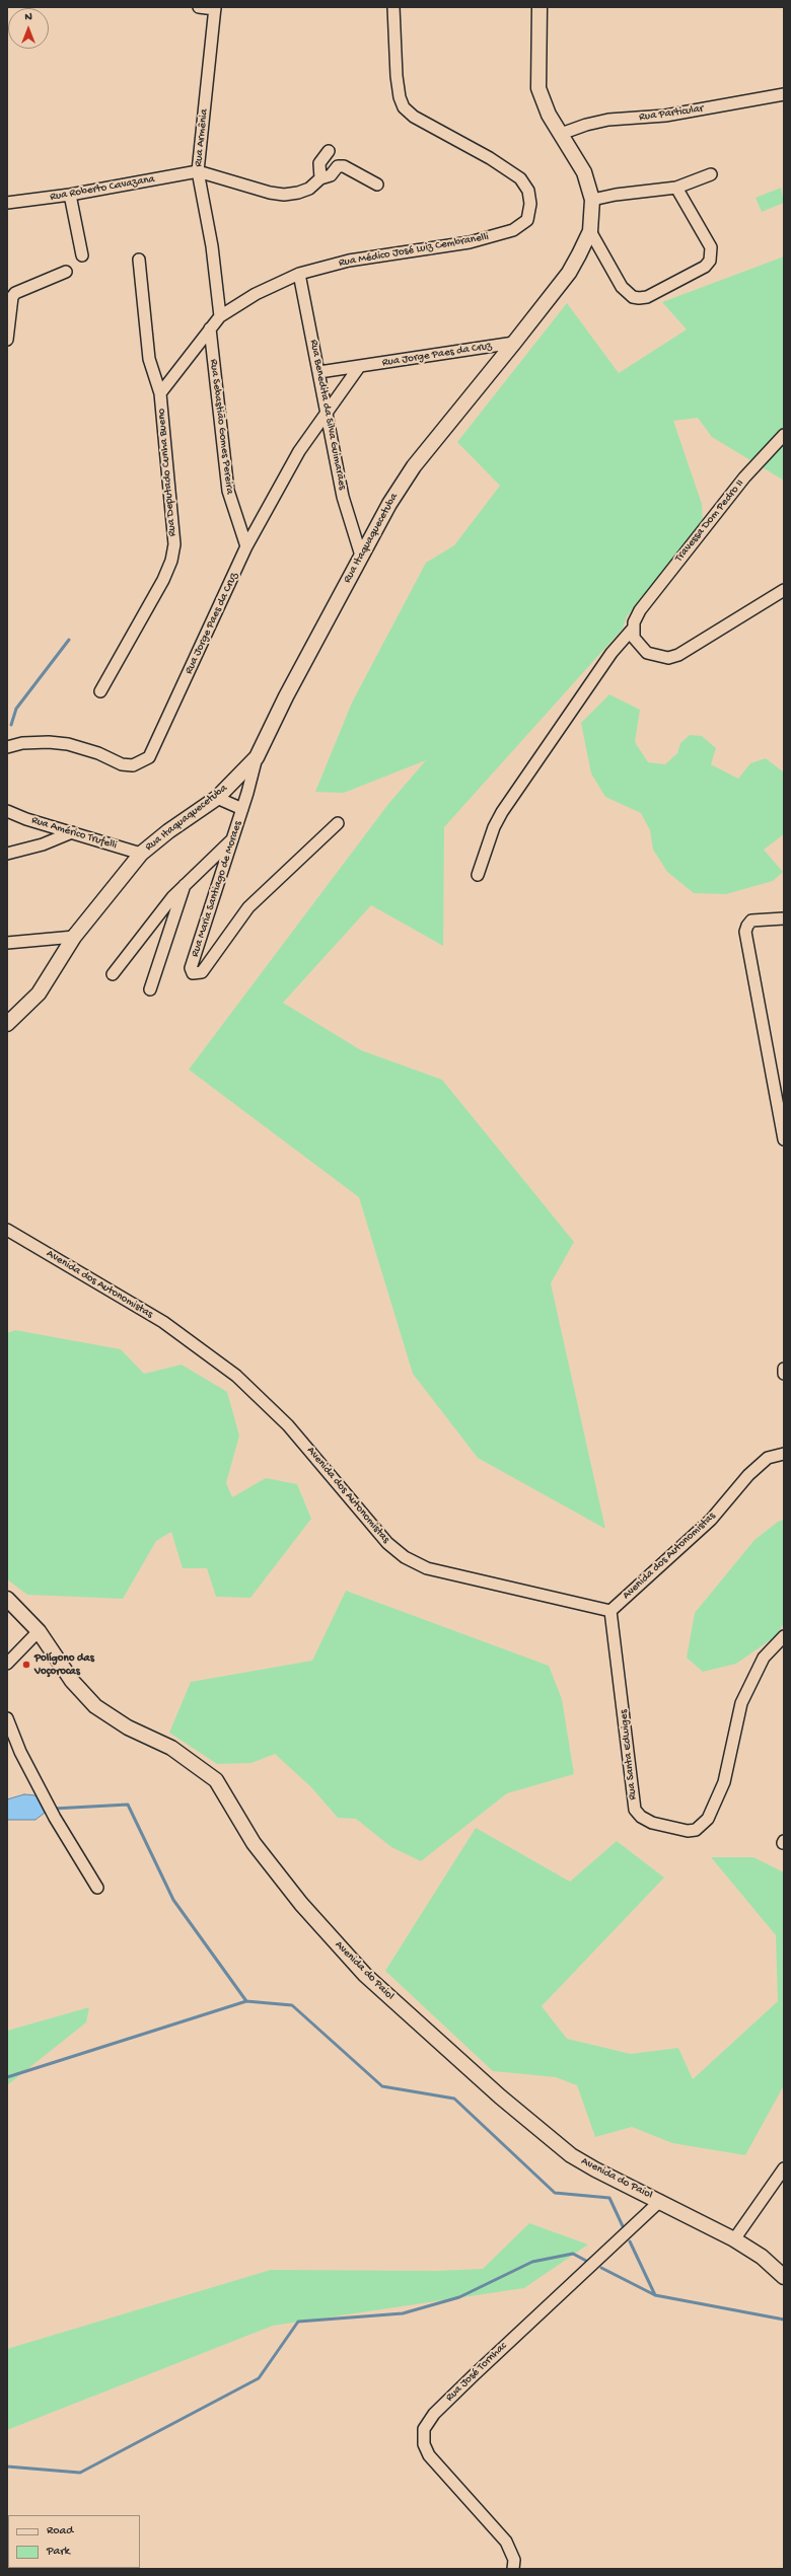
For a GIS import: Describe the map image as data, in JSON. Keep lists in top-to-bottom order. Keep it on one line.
{"streets":{"street":["Rua Particular","Rua Armênia","Rua Roberto Cavazana","Rua Médico José Luiz Cembranelli","Rua Jorge Paes da Cruz","Rua Benedita da Silva Guimarães","Rua Sebastião Gomes Pereira","Rua Deputado Cunha Bueno","Travessa Dom Pedro II","Rua Itaquaquecetuba","Rua Américo Trufelli","Rua Maria Santiago de Moraes","Avenida dos Autonomistas","Rua Santa Edwiges","Avenida do Paiol","Rua José Tornhac"]},"crossings":[["Rua Particular","Rua Itaquaquecetuba"],["Rua Armênia","Rua Roberto Cavazana"],["Rua Armênia","Rua Médico José Luiz Cembranelli"],["Rua Médico José Luiz Cembranelli","Rua Benedita da Silva Guimarães"],["Rua Médico José Luiz Cembranelli","Rua Sebastião Gomes Pereira"],["Rua Médico José Luiz Cembranelli","Rua Deputado Cunha Bueno"],["Rua Jorge Paes da Cruz","Rua Benedita da Silva Guimarães"],["Rua Jorge Paes da Cruz","Rua Sebastião Gomes Pereira"],["Rua Jorge Paes da Cruz","Rua Itaquaquecetuba"],["Rua Benedita da Silva Guimarães","Rua Itaquaquecetuba"],["Rua Itaquaquecetuba","Rua Américo Trufelli"],["Rua Itaquaquecetuba","Rua Maria Santiago de Moraes"],["Avenida dos Autonomistas","Rua Santa Edwiges"],["Avenida do Paiol","Rua José Tornhac"]],"places":["Polígono das Voçorocas"],"legend":["Road","Park"],"north":"top"}
